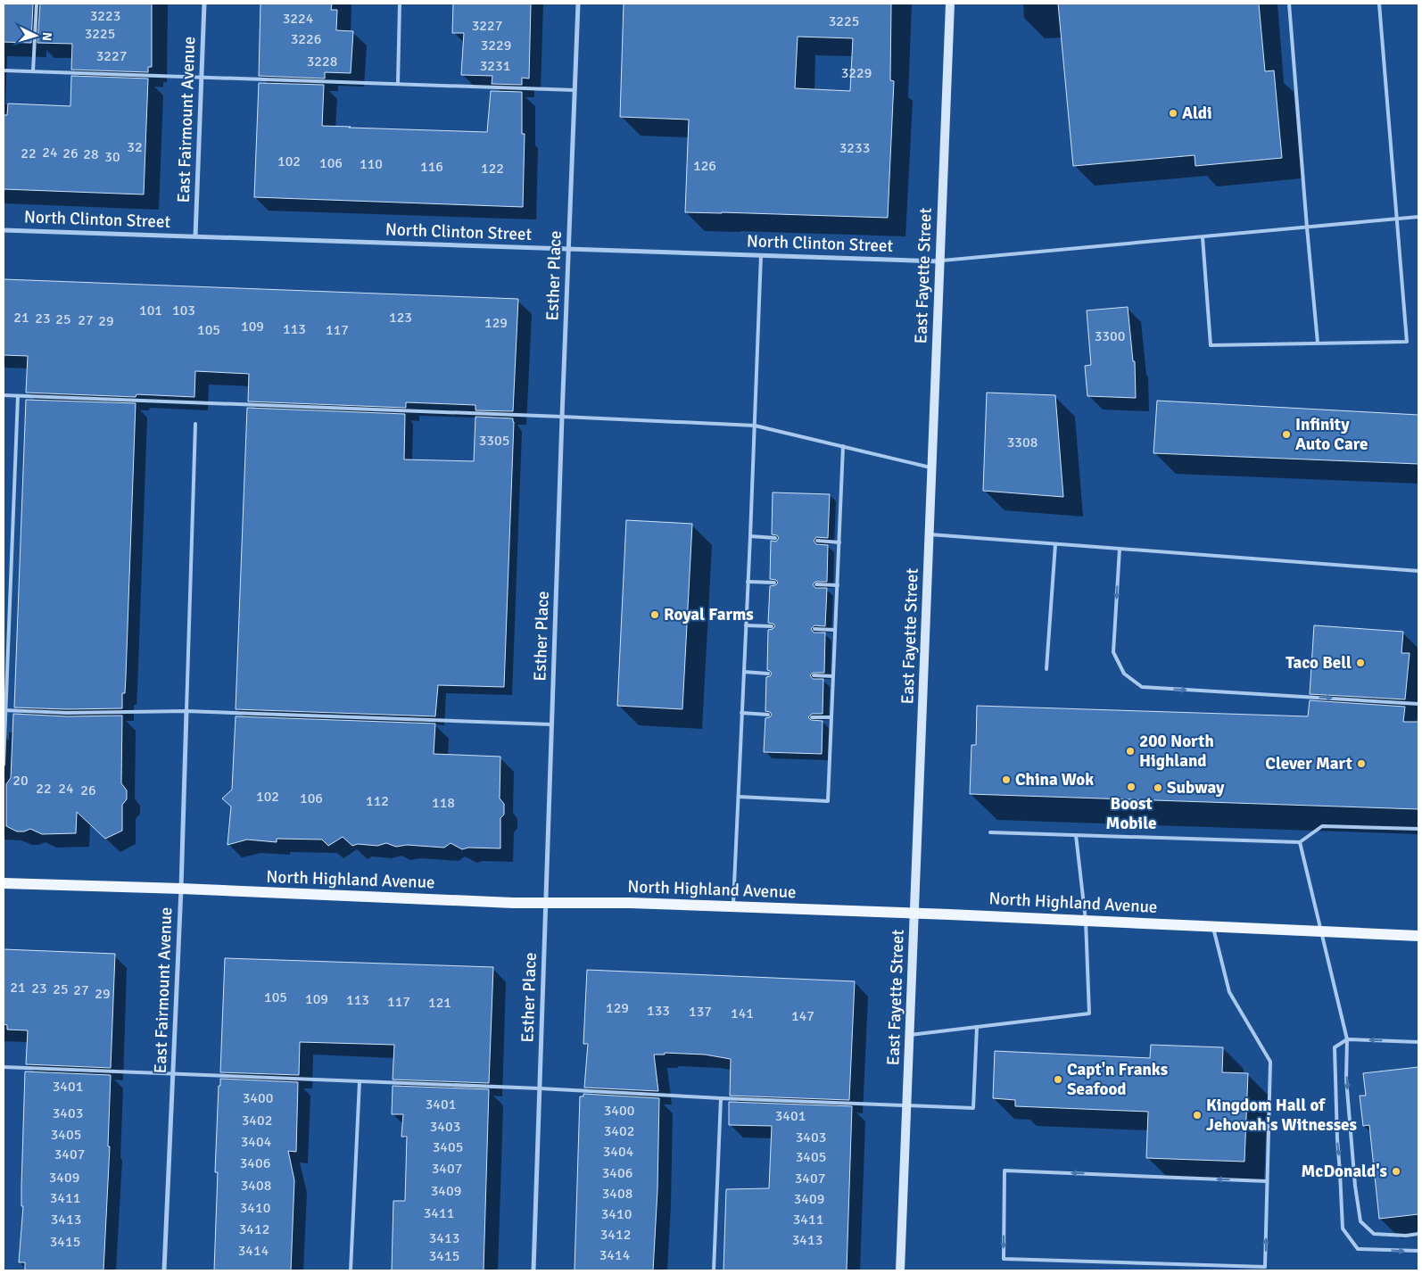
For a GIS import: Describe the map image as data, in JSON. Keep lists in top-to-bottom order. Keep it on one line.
{"streets":{"main road":["East Fayette Street","North Highland Avenue"],"street":["East Fairmount Avenue","North Clinton Street","Esther Place"]},"crossings":[["East Fairmount Avenue","North Clinton Street"],["East Fairmount Avenue","North Highland Avenue"],["North Clinton Street","Esther Place"],["North Clinton Street","East Fayette Street"],["Esther Place","North Highland Avenue"],["East Fayette Street","North Highland Avenue"]],"places":["Aldi","Infinity Auto Care","Royal Farms","Taco Bell","200 North Highland","Clever Mart","China Wok","Boost Mobile","Subway","Capt'n Franks Seafood","Kingdom Hall of Jehovah's Witnesses","McDonald's"],"house_numbers":["3223","3224","3225","3227","3225","3226","3229","3227","3228","3231","3229","32","3233","24","22","26","28","30","102","106","110","126","116","122","101","103","21","123","23","25","27","29","129","109","113","105","117","3300","3305","3308","20","22","24","26","102","106","112","118","21","23","25","27","29","105","109","113","117","121","129","133","137","141","147","3401","3400","3401","3400","3403","3401","3402","3403","3402","3405","3403","3404","3405","3404","3407","3405","3406","3407","3406","3409","3407","3408","3409","3408","3411","3409","3410","3411","3410","3413","3411","3412","3412","3413","3413","3415","3414","3414","3415"],"north":"right"}
